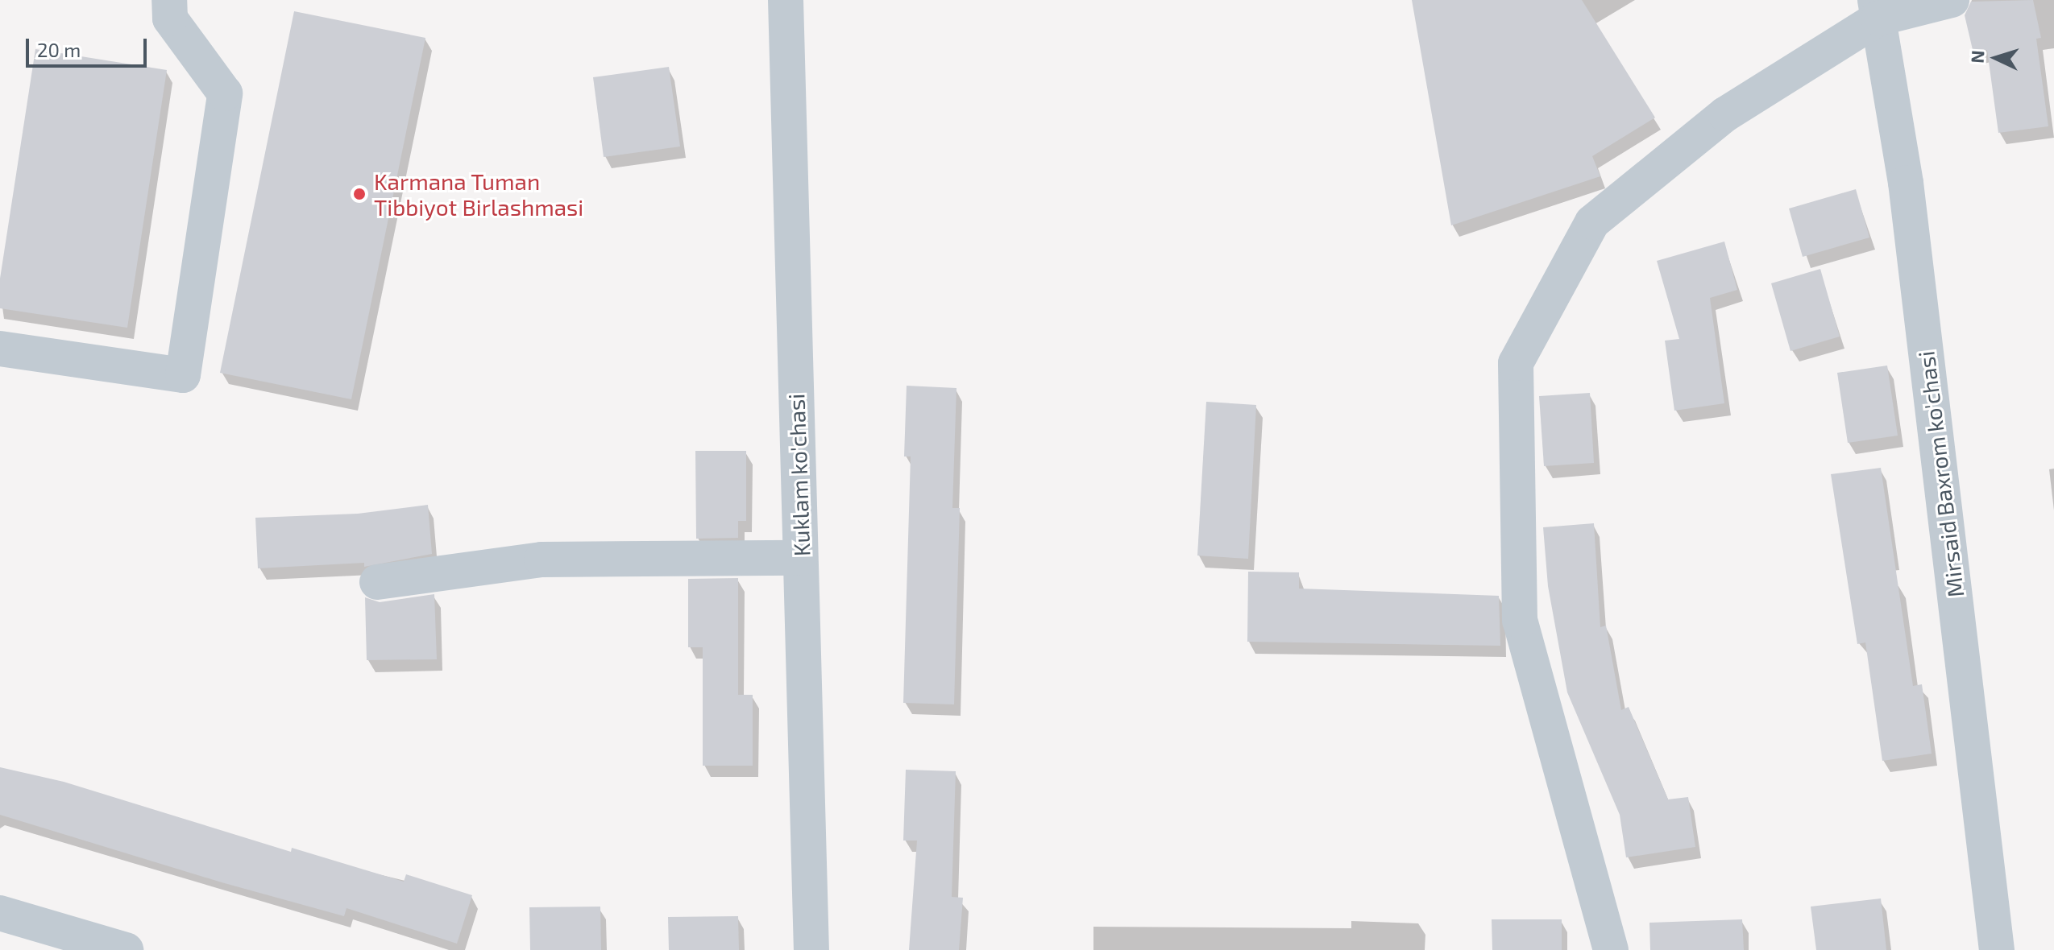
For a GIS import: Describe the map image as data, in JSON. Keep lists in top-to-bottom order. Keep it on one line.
{"streets":{"street":["Mirsaid Baxrom ko'chasi","Kuklam ko'chasi"]},"places":["Karmana Tuman Tibbiyot Birlashmasi"],"scale_bar":"20 m","north":"left"}
